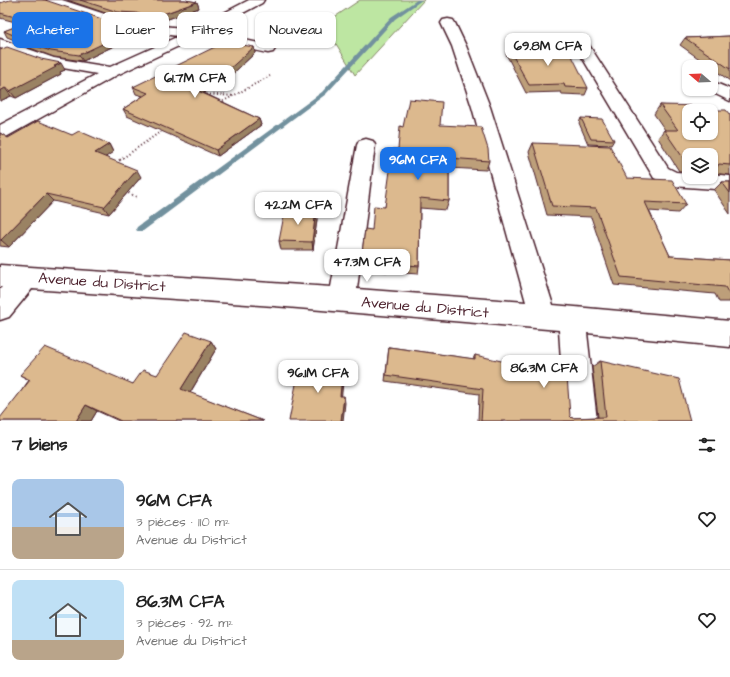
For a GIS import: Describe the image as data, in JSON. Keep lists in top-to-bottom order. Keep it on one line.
{"streets":{"street":["Avenue du District"]},"north":"left","page":{"chip":["Acheter","Louer","Filtres","Nouveau"],"price":["69.8M CFA","61.7M CFA","96M CFA","42.2M CFA","47.3M CFA","86.3M CFA","96.1M CFA"],"heading":"7 biens","list":[{"name":"96M CFA","note":"3 pièces · 110 m² · Avenue du District"},{"name":"86.3M CFA","note":"3 pièces · 92 m² · Avenue du District"}]}}
